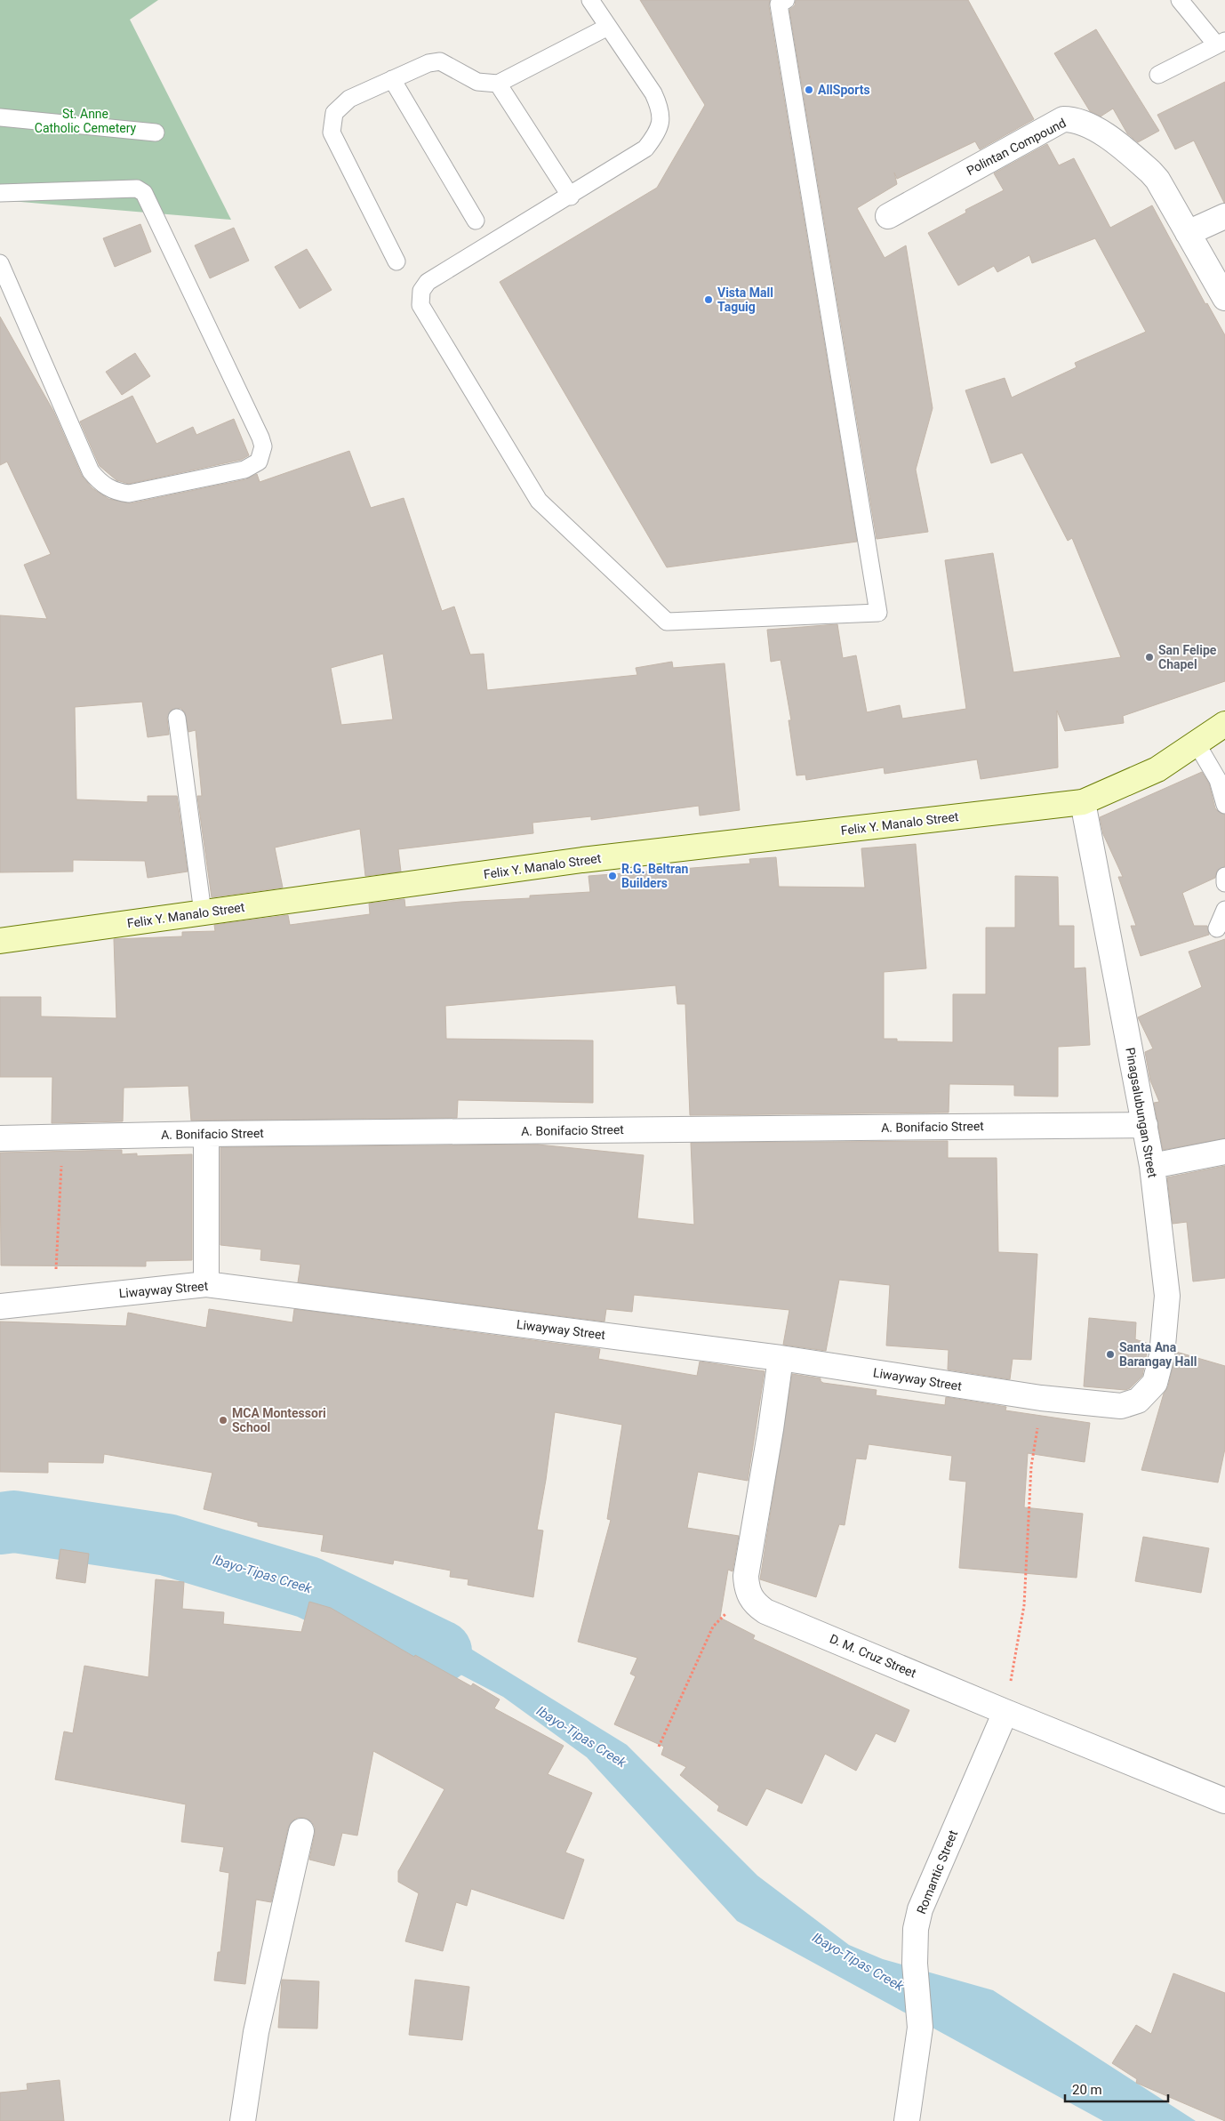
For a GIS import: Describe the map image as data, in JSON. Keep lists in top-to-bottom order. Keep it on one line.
{"streets":{"main road":["Felix Y. Manalo Street"],"street":["Polintan Compound","Pinagsalubungan Street","A. Bonifacio Street","Liwayway Street","D. M. Cruz Street","Romantic Street"]},"crossings":[["Felix Y. Manalo Street","Pinagsalubungan Street"],["Pinagsalubungan Street","A. Bonifacio Street"],["Pinagsalubungan Street","Liwayway Street"],["D. M. Cruz Street","Romantic Street"]],"water":["Ibayo-Tipas Creek"],"parks":["St. Anne Catholic Cemetery"],"places":["AllSports","Vista Mall Taguig","San Felipe Chapel","R.G. Beltran Builders","Santa Ana Barangay Hall","MCA Montessori School"],"scale_bar":"20 m"}
